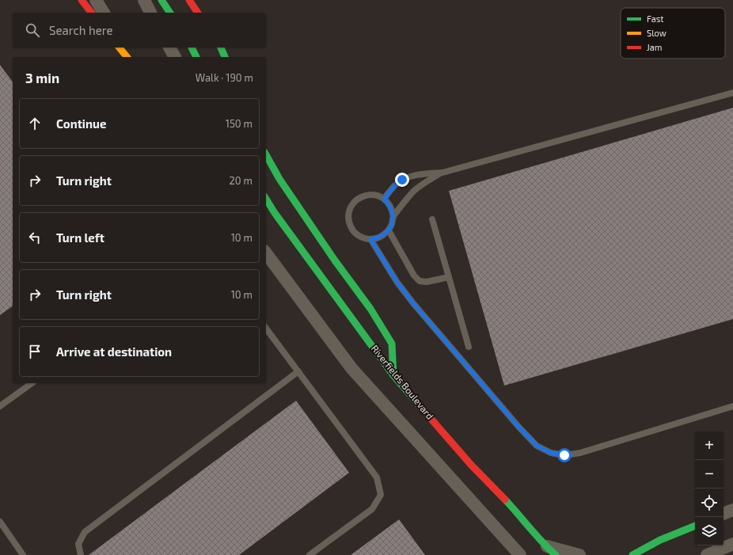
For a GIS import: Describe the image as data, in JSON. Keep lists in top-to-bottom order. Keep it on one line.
{"streets":{"street":["Riverfields Boulevard"]},"legend":["Fast","Slow","Jam"],"page":{"search":"Search here","heading":["3 min","Walk · 190 m"],"list":[["Continue","150 m"],["Turn right","20 m"],["Turn left","10 m"],["Turn right","10 m"],"Arrive at destination"],"map_buttons":["+","−"]}}
